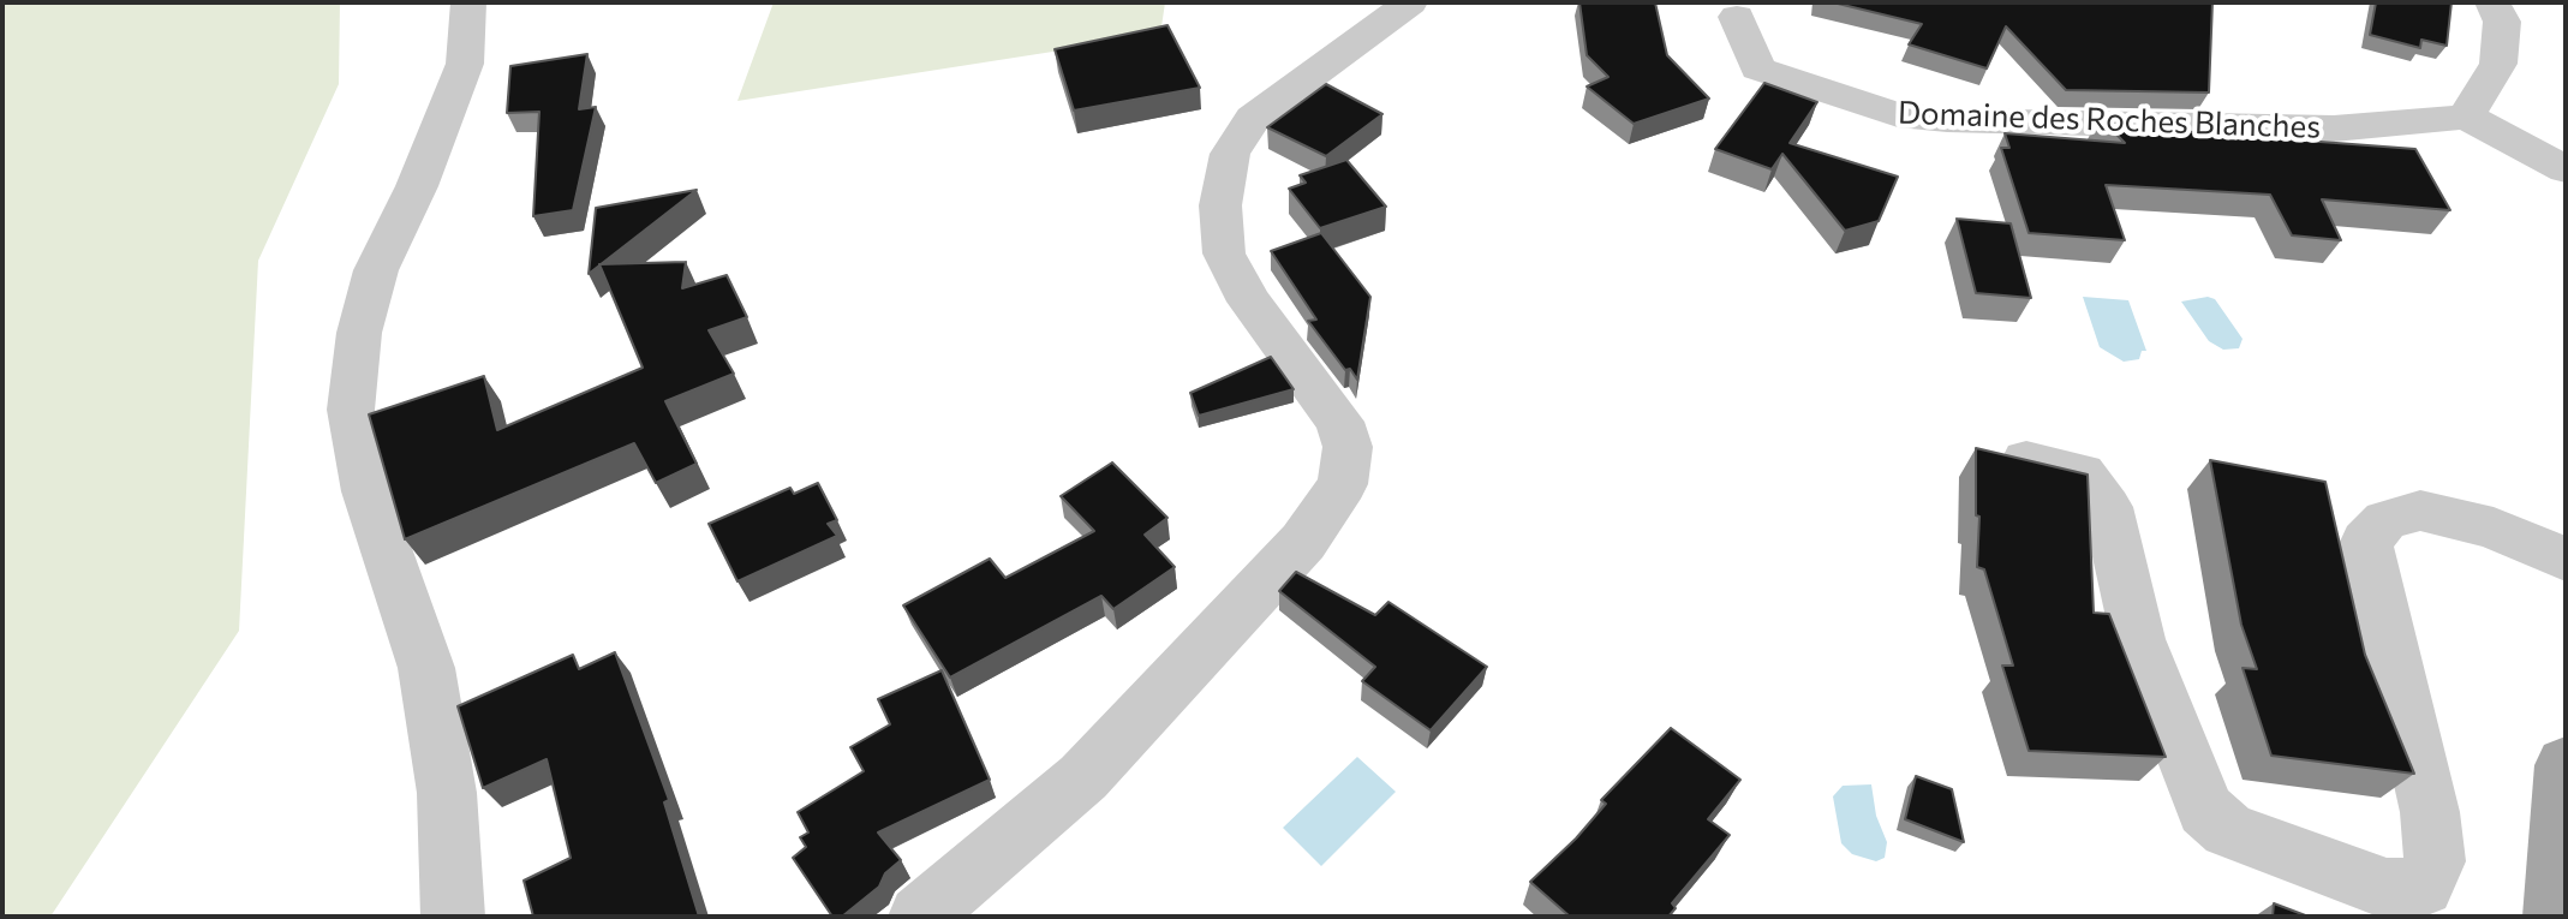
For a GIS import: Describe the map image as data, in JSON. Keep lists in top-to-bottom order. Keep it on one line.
{"streets":{"street":["Domaine des Roches Blanches"]}}
